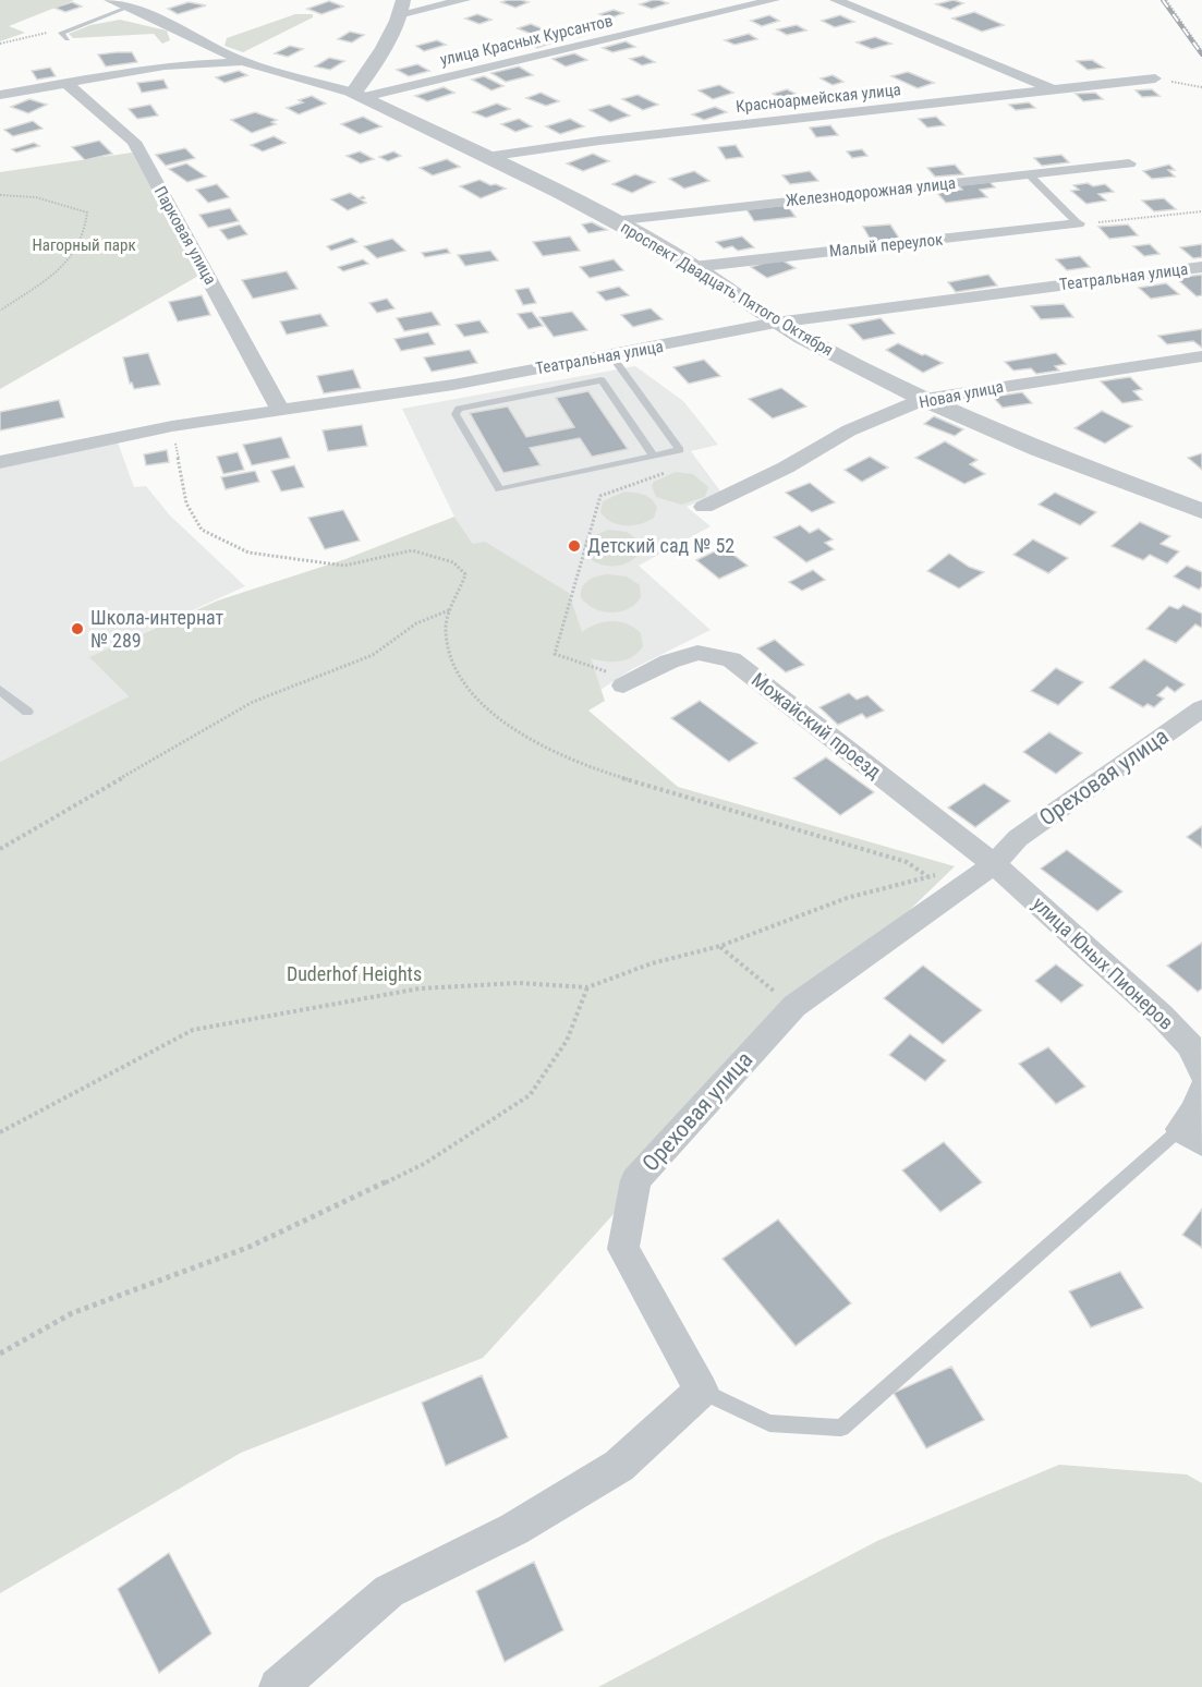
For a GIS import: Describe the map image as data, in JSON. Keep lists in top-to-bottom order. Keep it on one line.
{"streets":{"street":["улица Красных Курсантов","Красноармейская улица","Железнодорожная улица","Парковая улица","Малый переулок","Театральная улица","проспект Двадцать Пятого Октября","Новая улица","Можайский проезд","Ореховая улица","улица Юных Пионеров"]},"crossings":[["улица Красных Курсантов","проспект Двадцать Пятого Октября"],["Красноармейская улица","проспект Двадцать Пятого Октября"],["Железнодорожная улица","проспект Двадцать Пятого Октября"],["Парковая улица","Театральная улица"],["Малый переулок","проспект Двадцать Пятого Октября"],["Театральная улица","проспект Двадцать Пятого Октября"],["проспект Двадцать Пятого Октября","Новая улица"],["Можайский проезд","Ореховая улица"],["Можайский проезд","улица Юных Пионеров"],["Ореховая улица","улица Юных Пионеров"]],"parks":["Нагорный парк","Duderhof Heights"],"places":["Детский сад № 52","Школа-интернат № 289"]}
